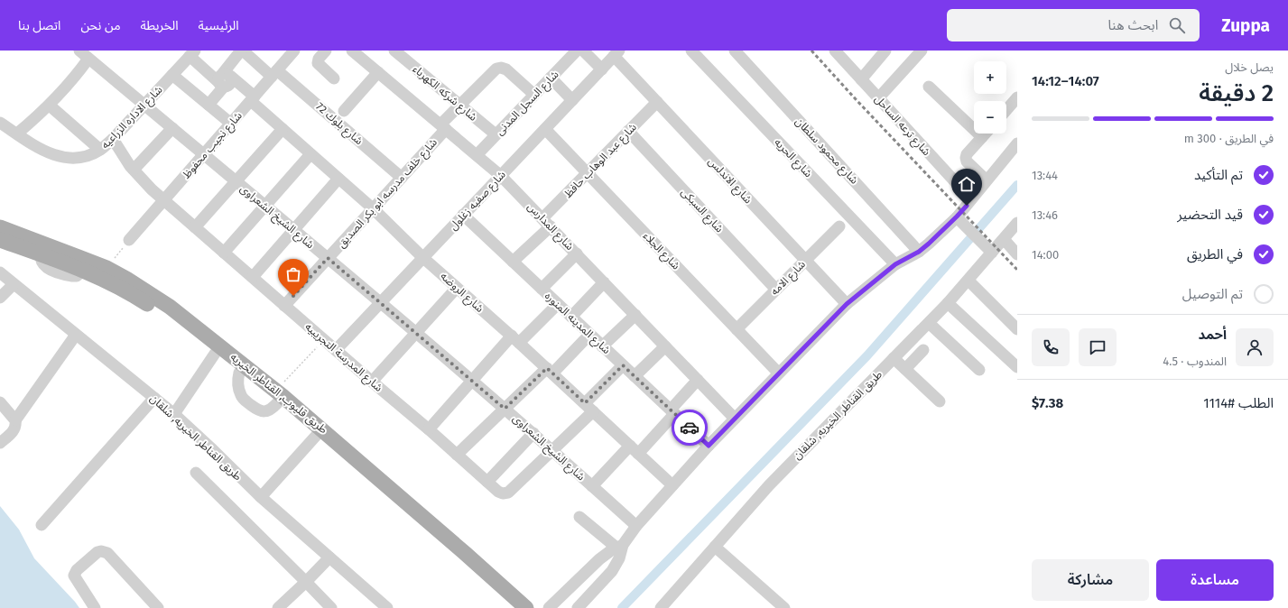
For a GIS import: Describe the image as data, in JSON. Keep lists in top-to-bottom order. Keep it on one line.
{"streets":{"main road":["طريق قليوب, القناطر الخيريه"],"street":["شارع شركه الكهرباء","شارع السجل المدنى","شارع الاداره الزراعيه","شارع بلوك 72","شارع ترعه الساحل","شارع نجيب محفوظ","شارع محمود سلطان","شارع الحريه","شارع عبد الوهاب حافظ","شارع الاندلس","شارع خلف مدرسه ابو بكر الصديق","شارع صفيه زغلول","شارع السبكى","شارع الشيخ الشعراوى","شارع المدارس","شارع الجلاء","شارع الامه","شارع الروضه","شارع المدينه المنوره","شارع المدرسة التجريبيه","طريق القناطر الخيريه, شلقان"]},"crossings":[["شارع شركه الكهرباء","شارع السجل المدنى"],["شارع شركه الكهرباء","شارع خلف مدرسه ابو بكر الصديق"],["شارع السجل المدنى","شارع خلف مدرسه ابو بكر الصديق"],["شارع السجل المدنى","شارع المدارس"],["شارع الاداره الزراعيه","شارع الشيخ الشعراوى"],["شارع الاداره الزراعيه","شارع الروضه"],["شارع الاداره الزراعيه","شارع المدرسة التجريبيه"],["شارع بلوك 72","شارع نجيب محفوظ"],["شارع بلوك 72","شارع خلف مدرسه ابو بكر الصديق"],["شارع نجيب محفوظ","شارع الشيخ الشعراوى"],["شارع نجيب محفوظ","شارع الروضه"],["شارع نجيب محفوظ","شارع المدرسة التجريبيه"],["شارع عبد الوهاب حافظ","شارع الاندلس"],["شارع عبد الوهاب حافظ","شارع السبكى"],["شارع عبد الوهاب حافظ","شارع المدارس"],["شارع عبد الوهاب حافظ","شارع الجلاء"],["شارع عبد الوهاب حافظ","شارع المدينه المنوره"],["شارع الاندلس","شارع صفيه زغلول"],["شارع الاندلس","شارع الامه"],["شارع خلف مدرسه ابو بكر الصديق","شارع الشيخ الشعراوى"],["شارع خلف مدرسه ابو بكر الصديق","شارع المدارس"],["شارع خلف مدرسه ابو بكر الصديق","شارع الروضه"],["شارع خلف مدرسه ابو بكر الصديق","شارع المدرسة التجريبيه"],["شارع صفيه زغلول","شارع الشيخ الشعراوى"],["شارع صفيه زغلول","شارع المدارس"],["شارع صفيه زغلول","شارع الجلاء"],["شارع صفيه زغلول","شارع الروضه"],["شارع صفيه زغلول","شارع المدينه المنوره"],["شارع صفيه زغلول","شارع المدرسة التجريبيه"],["شارع السبكى","شارع الامه"],["شارع الشيخ الشعراوى","شارع المدرسة التجريبيه"],["شارع الجلاء","شارع الامه"],["شارع الروضه","شارع المدرسة التجريبيه"],["شارع المدينه المنوره","شارع المدرسة التجريبيه"]],"page":{"header":"Zuppa","search":"ابحث هنا","nav":["الرئيسية","الخريطة","من نحن","اتصل بنا"],"heading":["2 دقيقة","يصل خلال","14:07–14:12"],"panel":["أحمد","المندوب · 4.5","الطلب #1114","$7.38"],"map_buttons":["+","−"],"bar":"في الطريق · 300 m","list":[["تم التأكيد","13:44"],["قيد التحضير","13:46"],["في الطريق","14:00"],"تم التوصيل"],"buttons":["مساعدة","مشاركة"]}}
